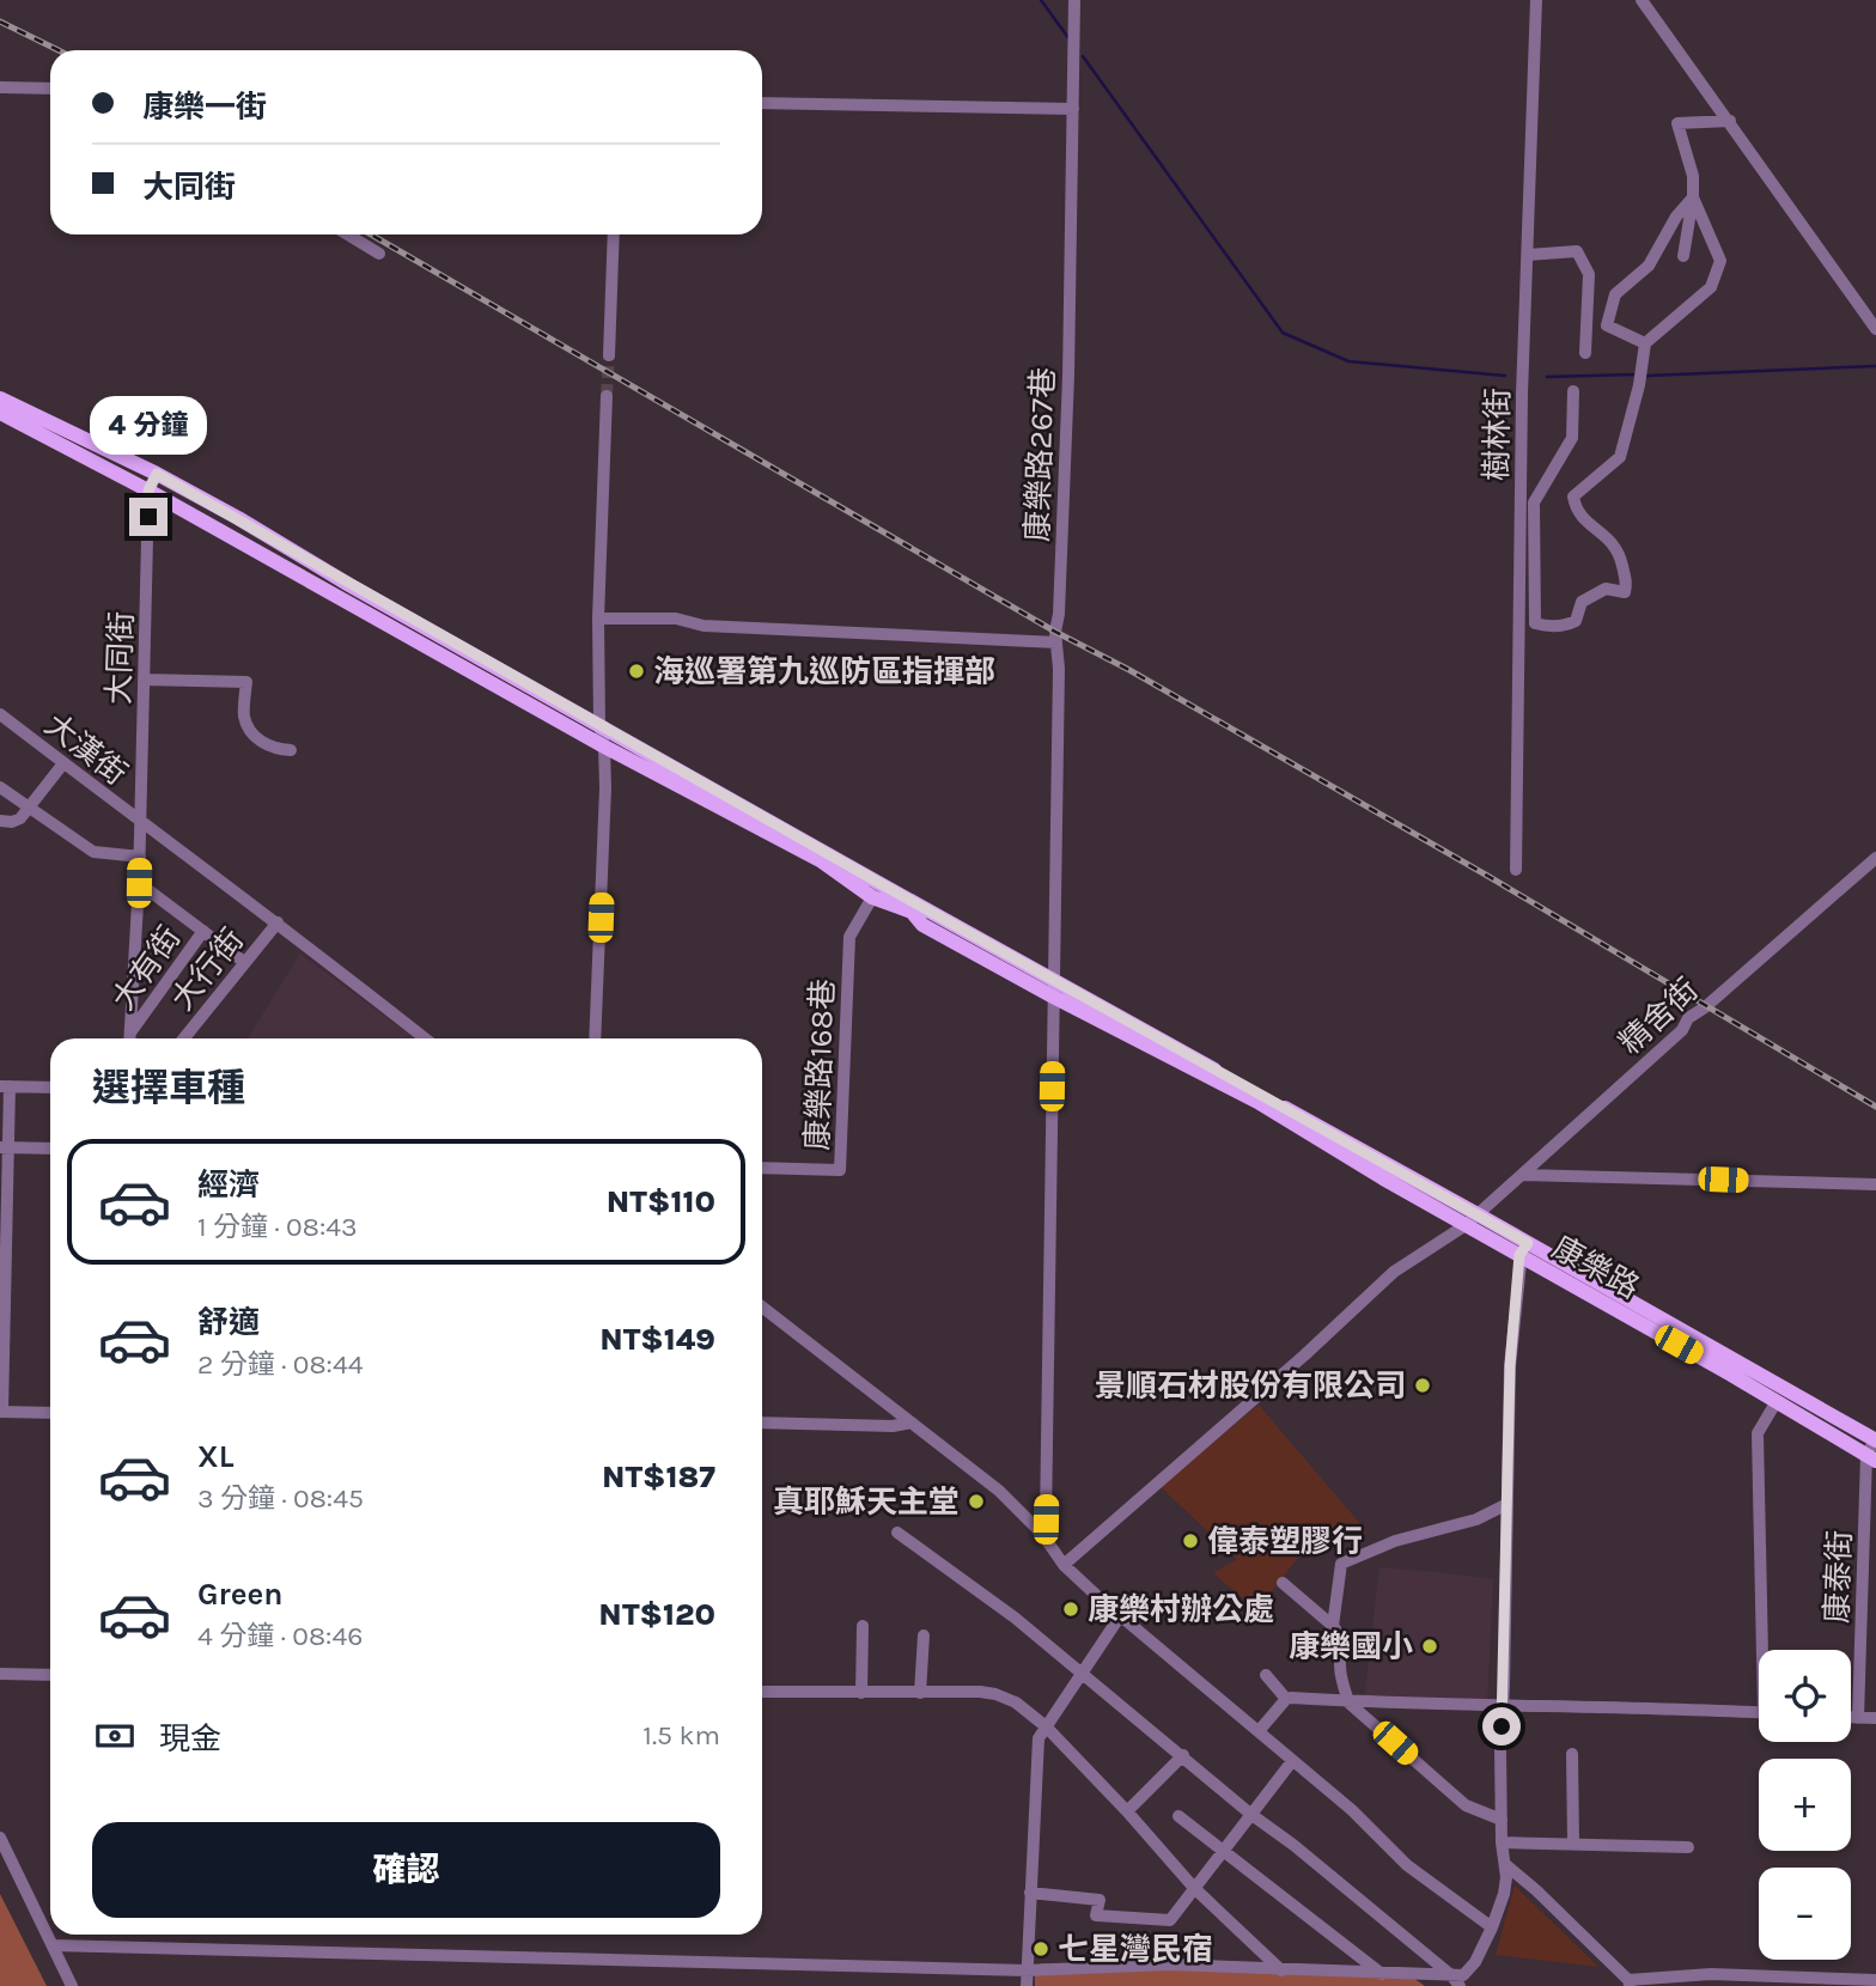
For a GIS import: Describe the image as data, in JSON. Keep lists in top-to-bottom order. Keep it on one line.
{"streets":{"main road":["康樂路"],"street":["樹林街","康樂路267巷","大同街","大漢街","大有街","大行街","精舍街","康樂路168巷","康泰街"]},"crossings":[["康樂路267巷","康樂路"],["大同街","大漢街"],["大同街","康樂路"],["大漢街","大行街"],["精舍街","康樂路"],["康樂路168巷","康樂路"],["康樂路","康泰街"]],"places":["海巡署第九巡防區指揮部","景順石材股份有限公司","真耶穌天主堂","偉泰塑膠行","康樂村辦公處","康樂國小","七星灣民宿"],"page":{"banner":["康樂一街","大同街"],"bubble":"4 分鐘","heading":"選擇車種","list":[{"name":"經濟","note":"1 分鐘 · 08:43","value":"NT$110"},{"name":"舒適","note":"2 分鐘 · 08:44","value":"NT$149"},{"name":"XL","note":"3 分鐘 · 08:45","value":"NT$187"},{"name":"Green","note":"4 分鐘 · 08:46","value":"NT$120"}],"map_buttons":["+","−"],"pay":["現金","1.5 km"],"buttons":"確認"}}
